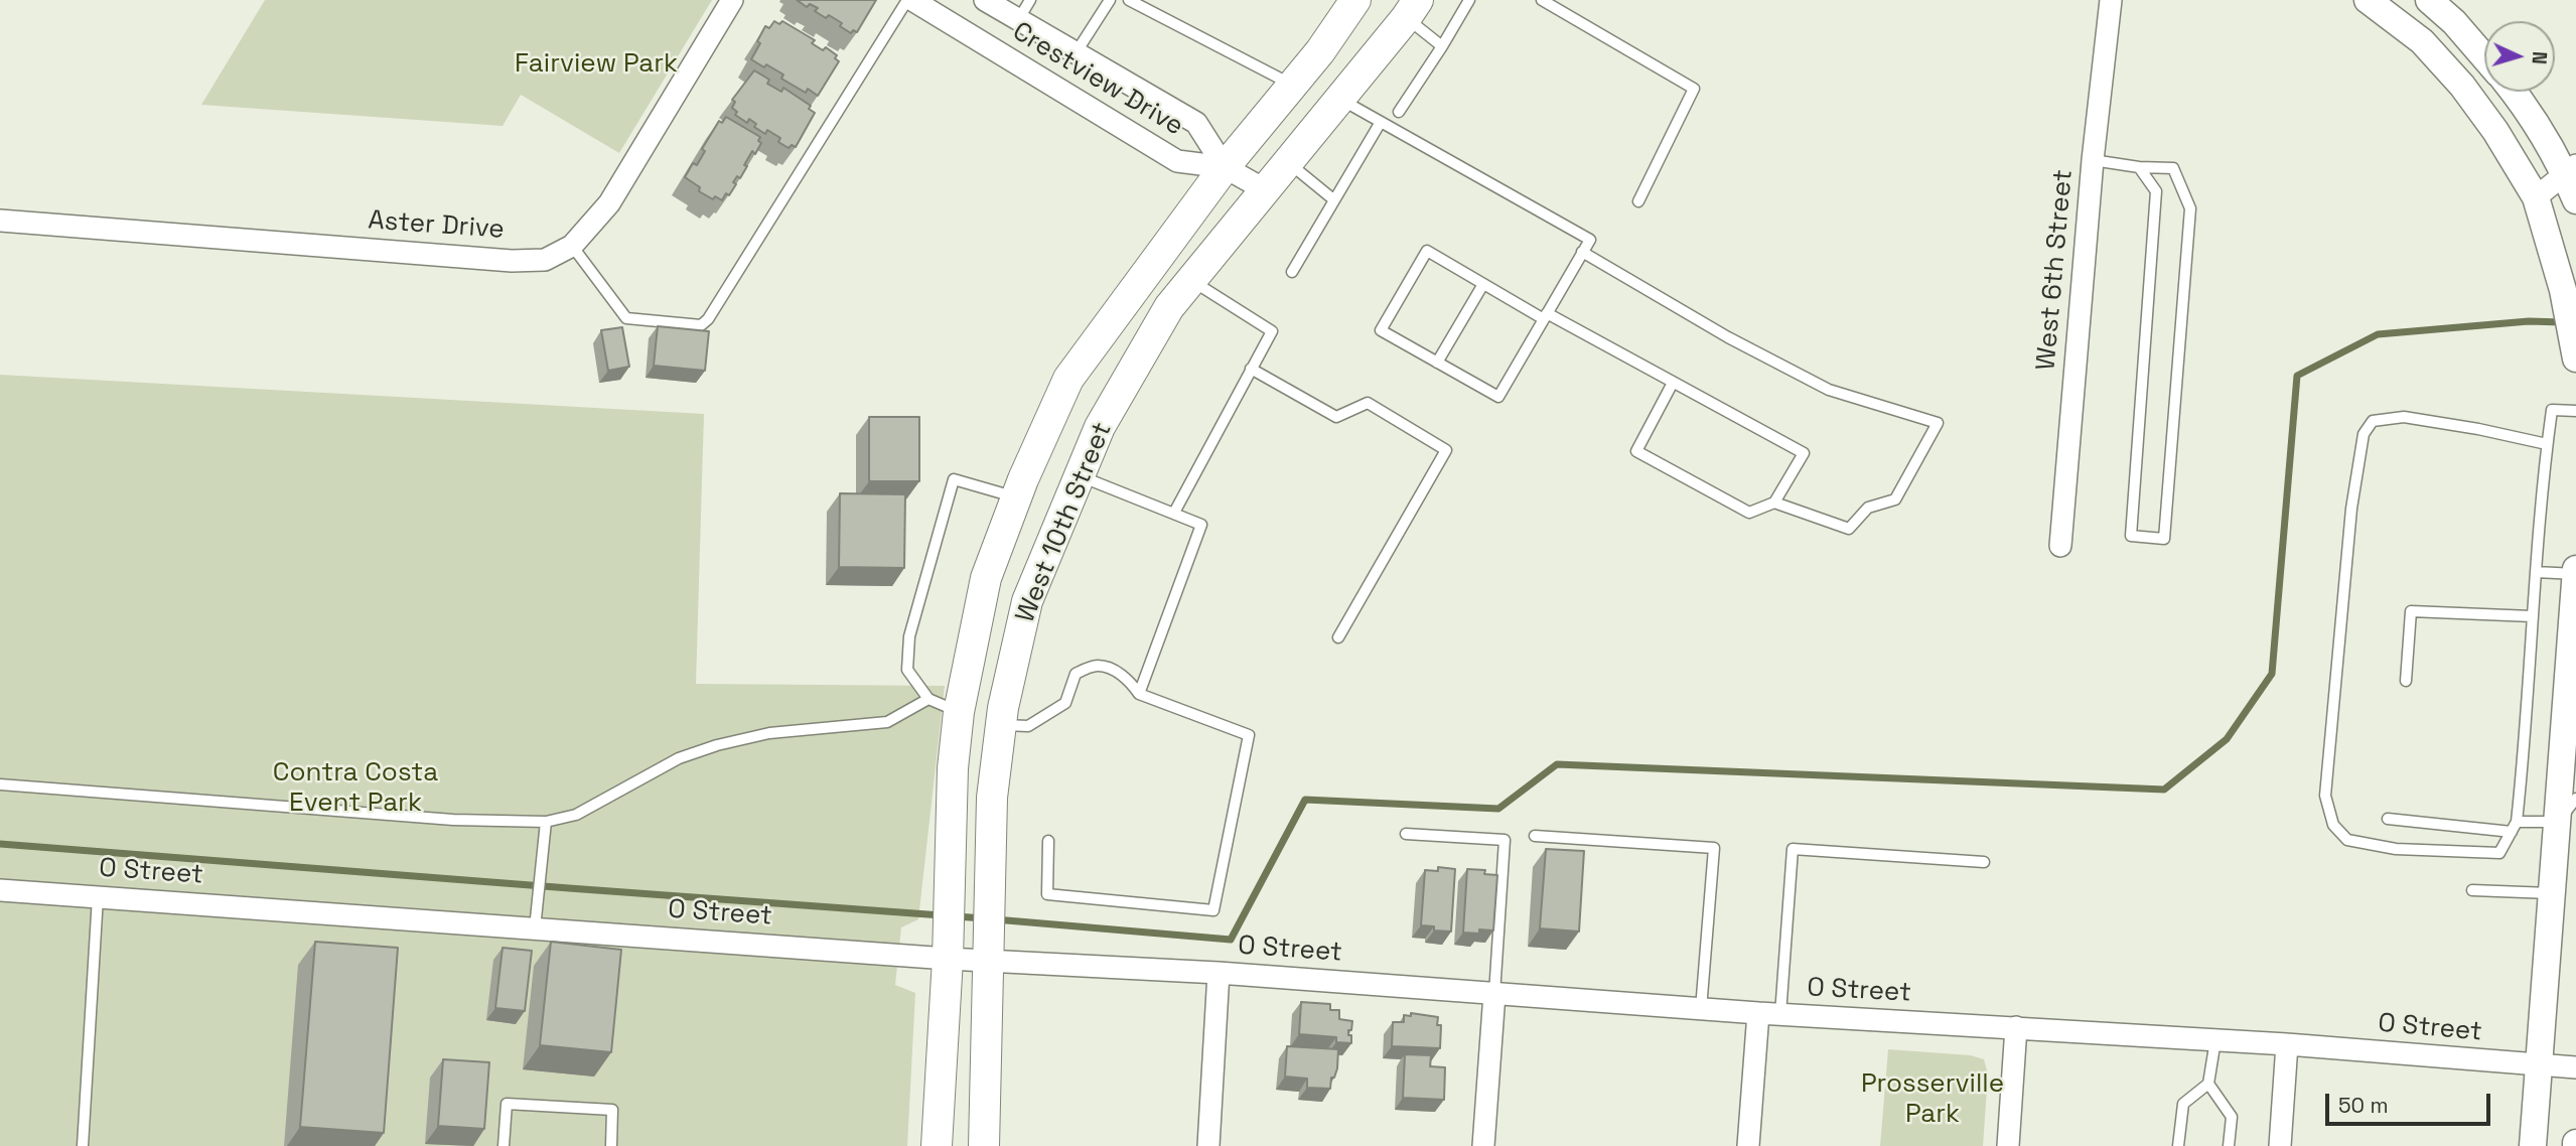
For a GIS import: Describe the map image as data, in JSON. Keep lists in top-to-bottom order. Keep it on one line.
{"streets":{"main road":["West 10th Street"],"street":["Crestview Drive","Aster Drive","West 6th Street","O Street"]},"crossings":[["Crestview Drive","West 10th Street"],["West 10th Street","O Street"]],"parks":["Fairview Park","Contra Costa Event Park","Prosserville Park"],"scale_bar":"50 m","north":"right"}
